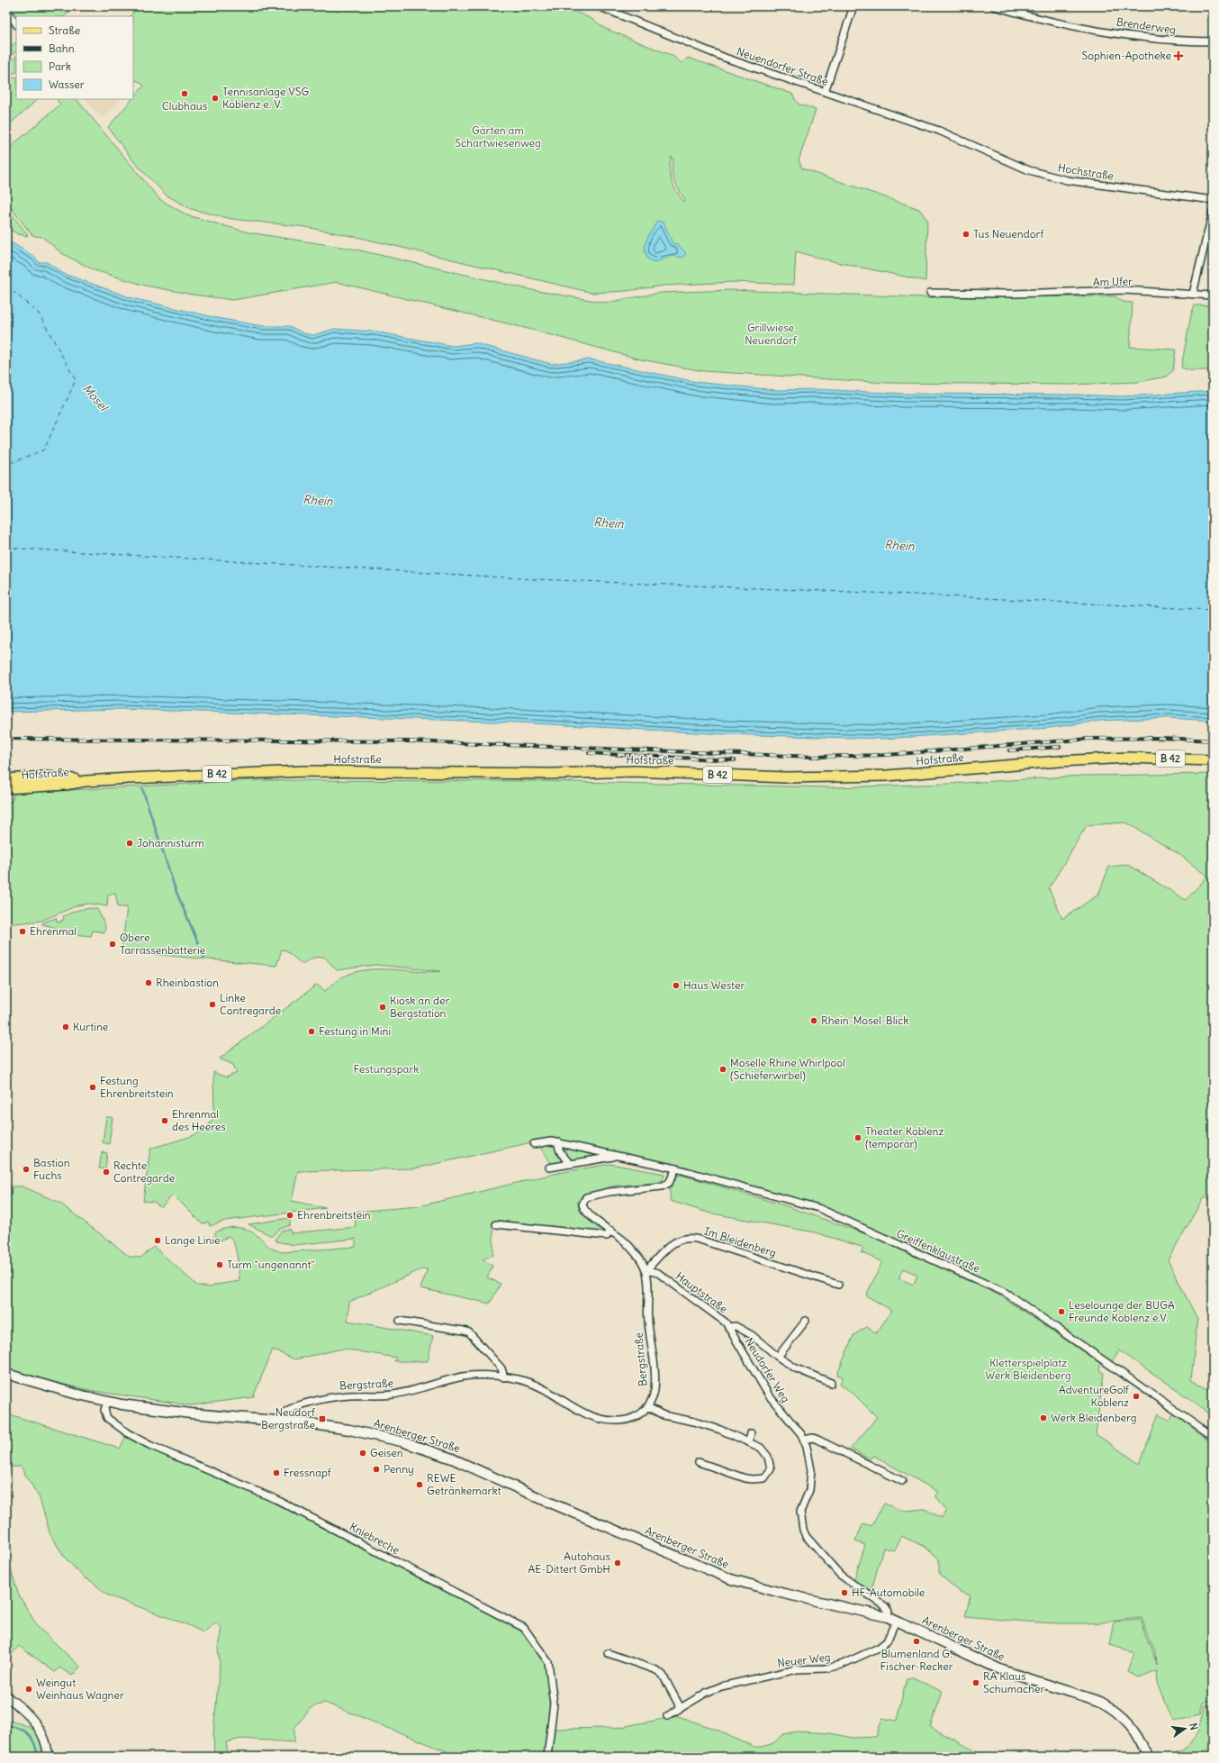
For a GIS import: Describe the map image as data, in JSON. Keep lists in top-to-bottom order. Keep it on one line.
{"streets":{"main road":["B 42","Hofstraße","Arenberger Straße"],"street":["Brenderweg","Neuendorfer Straße","Hochstraße","Am Ufer","Im Bleidenberg","Greiffenklaustraße","Hauptstraße","Bergstraße","Neudorfer Weg","Kniebreche","Neuer Weg"]},"crossings":[["Neuendorfer Straße","Hochstraße"],["Im Bleidenberg","Hauptstraße"],["Im Bleidenberg","Bergstraße"],["Greiffenklaustraße","Bergstraße"],["Hauptstraße","Bergstraße"],["Hauptstraße","Neudorfer Weg"],["Bergstraße","Arenberger Straße"],["Neudorfer Weg","Arenberger Straße"],["Neudorfer Weg","Neuer Weg"],["Arenberger Straße","Kniebreche"],["Arenberger Straße","Neuer Weg"]],"water":["Mosel","Rhein"],"parks":["Gärten am Schartwiesenweg","Grillwiese Neuendorf","Festungspark","Kletterspielplatz Werk Bleidenberg"],"places":{"health":["Sophien-Apotheke"],"other":["Clubhaus","Tennisanlage VSG Koblenz e. V.","Tus Neuendorf","Johannisturm","Ehrenmal","Obere Tarrassenbatterie","Rheinbastion","Haus Wester","Linke Contregarde","Kiosk an der Bergstation","Rhein-Mosel-Blick","Kurtine","Festung in Mini","Moselle Rhine Whirlpool (Schieferwirbel)","Festung Ehrenbreitstein","Ehrenmal des Heeres","Theater Koblenz (temporär)","Bastion Fuchs","Rechte Contregarde","Ehrenbreitstein","Lange Linie","Turm \"ungenannt\"","Leselounge der BUGA Freunde Koblenz e.V.","AdventureGolf Koblenz","Werk Bleidenberg","Geisen","Penny","Fressnapf","REWE Getränkemarkt","Autohaus AE-Dittert GmbH","HF-Automobile","Blumenland G. Fischer-Recker","RA Klaus Schumacher","Weingut Weinhaus Wagner"],"transit":["Neudorf Bergstraße"]},"legend":["Straße","Bahn","Park","Wasser"],"north":"right"}
